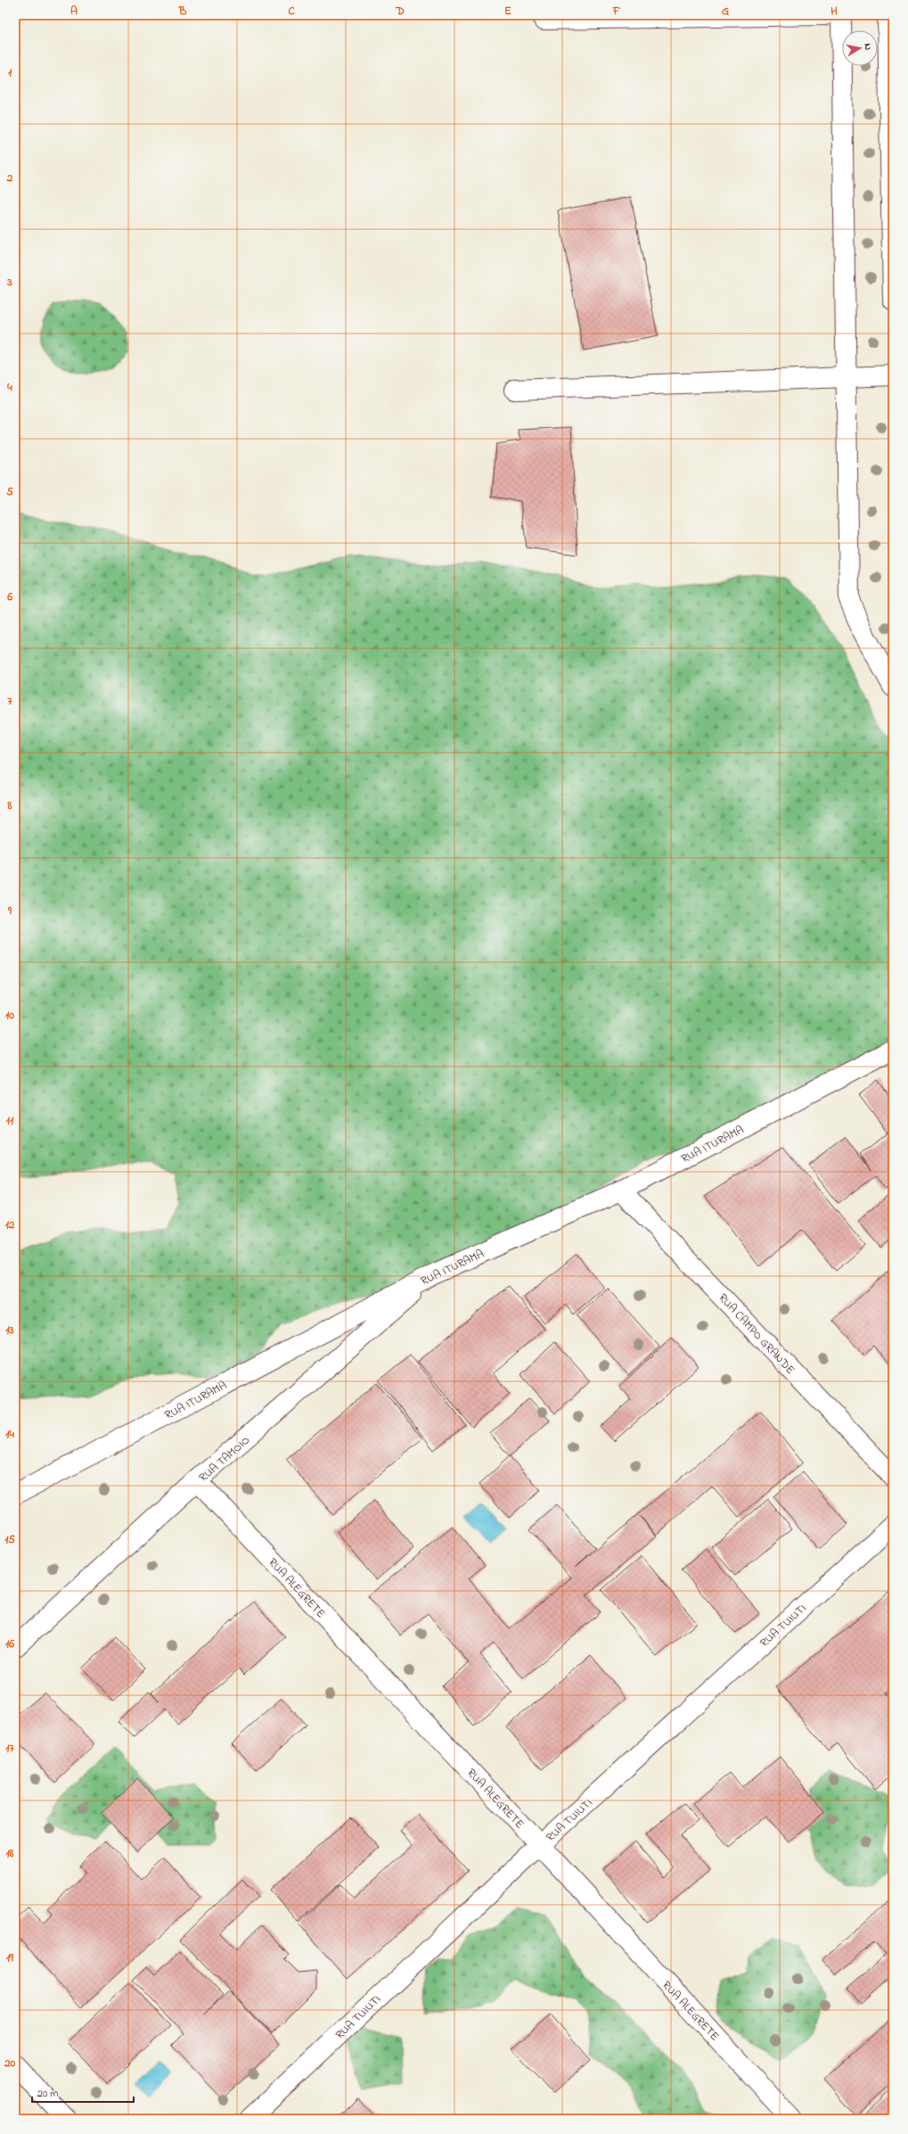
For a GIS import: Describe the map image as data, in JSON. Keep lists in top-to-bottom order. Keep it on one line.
{"streets":{"street":["RUA ITURAMA","RUA CAMPO GRANDE","RUA TAMOIO","RUA ALEGRETE","RUA TUIUTI"]},"crossings":[["RUA ITURAMA","RUA CAMPO GRANDE"],["RUA ITURAMA","RUA TAMOIO"],["RUA TAMOIO","RUA ALEGRETE"],["RUA ALEGRETE","RUA TUIUTI"]],"scale_bar":"20 m","north":"right","grid":{"columns":["A","B","C","D","E","F","G","H"],"rows":["1","2","3","4","5","6","7","8","9","10","11","12","13","14","15","16","17","18","19","20"]}}
